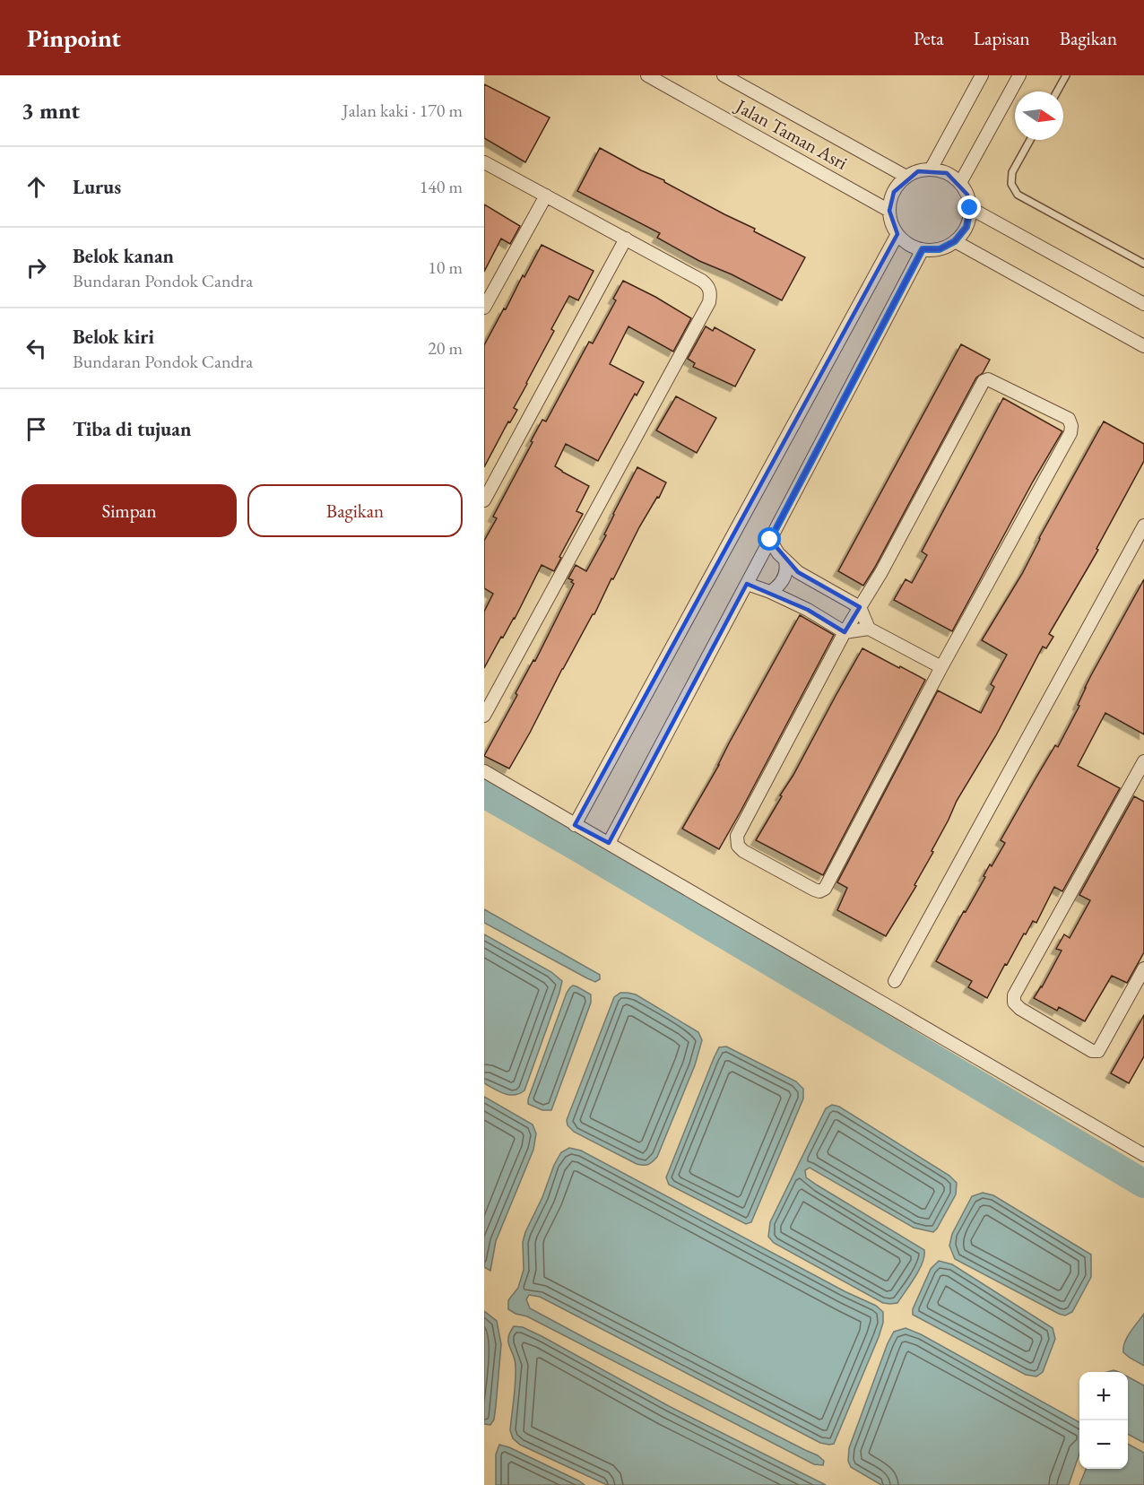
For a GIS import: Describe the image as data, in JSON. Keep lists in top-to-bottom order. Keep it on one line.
{"streets":{"street":["Jalan Taman Asri"]},"north":"right","page":{"header":"Pinpoint","nav":["Peta","Lapisan","Bagikan"],"heading":["3 mnt","Jalan kaki · 170 m"],"list":[["Lurus","140 m"],["Belok kanan","Bundaran Pondok Candra","10 m"],["Belok kiri","Bundaran Pondok Candra","20 m"],"Tiba di tujuan"],"buttons":["Simpan","Bagikan"],"map_buttons":["+","−"]}}
